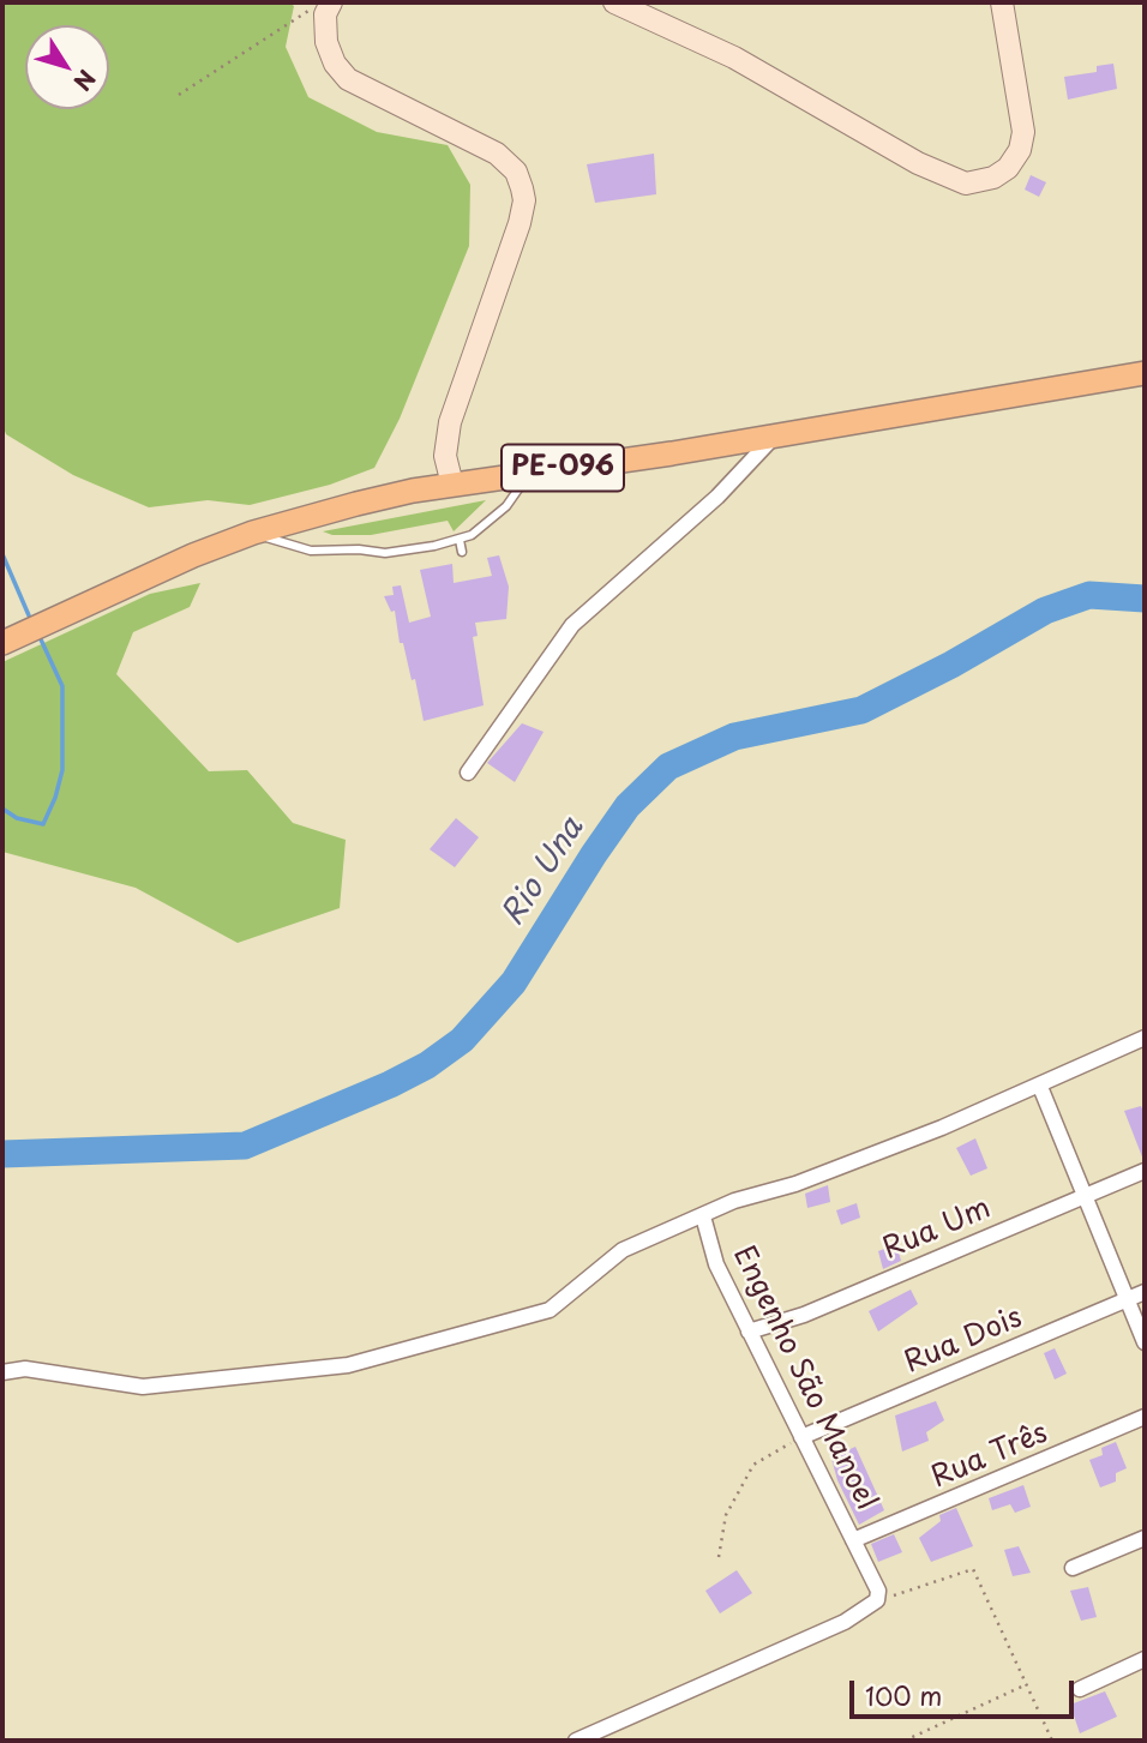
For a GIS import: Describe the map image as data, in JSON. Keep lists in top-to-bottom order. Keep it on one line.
{"streets":{"main road":["PE-096"],"street":["Rua Um","Rua Dois","Engenho São Manoel","Rua Três"]},"crossings":[["Rua Um","Engenho São Manoel"],["Rua Dois","Engenho São Manoel"],["Engenho São Manoel","Rua Três"]],"water":["Rio Una"],"scale_bar":"100 m","north":"bottom right"}
